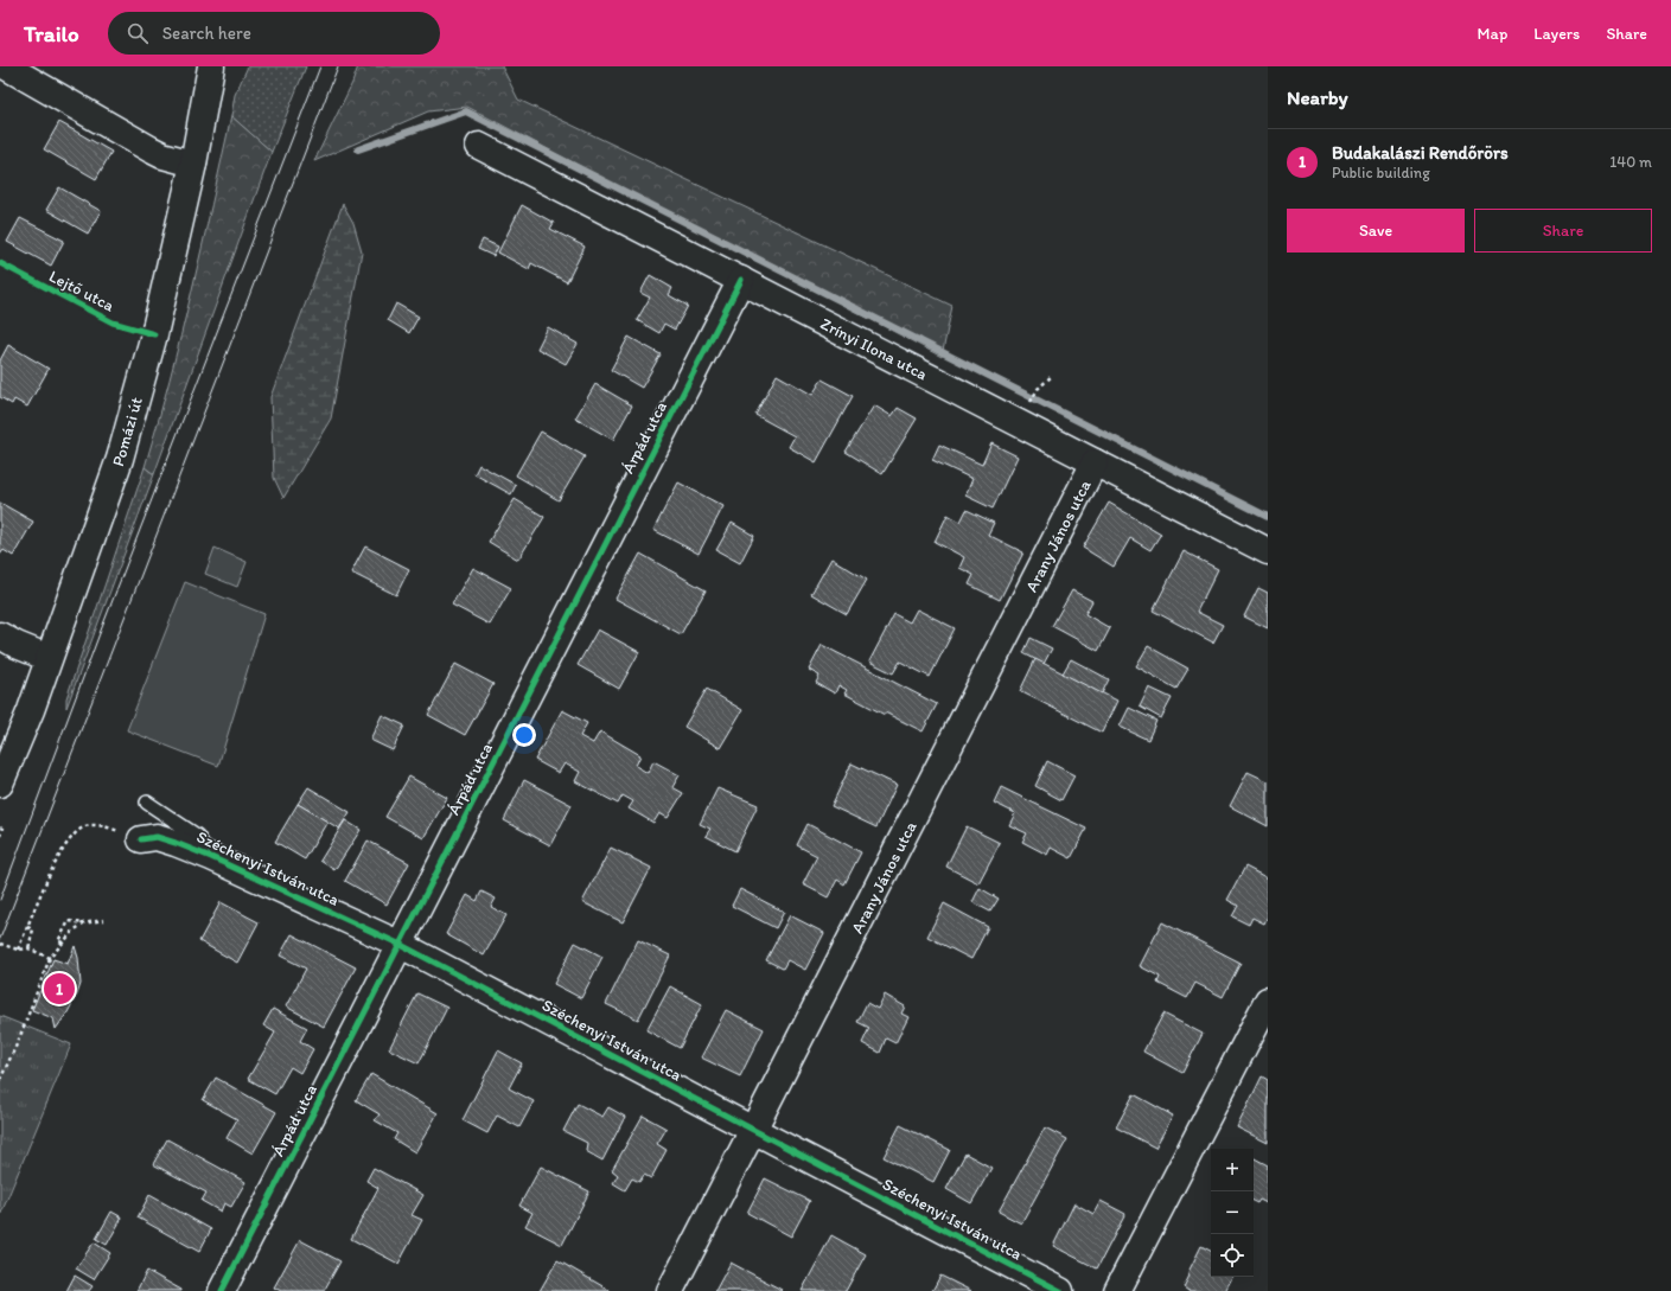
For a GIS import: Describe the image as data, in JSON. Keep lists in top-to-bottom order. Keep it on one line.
{"streets":{"street":["Zrínyi Ilona utca","Pomázi út","Árpád utca","Arany János utca","Széchenyi István utca"],"cycle path":["Lejtő utca"]},"crossings":[["Zrínyi Ilona utca","Árpád utca"],["Zrínyi Ilona utca","Arany János utca"],["Árpád utca","Széchenyi István utca"],["Arany János utca","Széchenyi István utca"]],"page":{"header":"Trailo","search":"Search here","nav":["Map","Layers","Share"],"heading":"Nearby","list":[{"mark":"1","name":"Budakalászi Rendőrörs","note":"Public building","value":"140 m"}],"buttons":["Save","Share"],"pins":"1","map_buttons":["+","−"]}}
